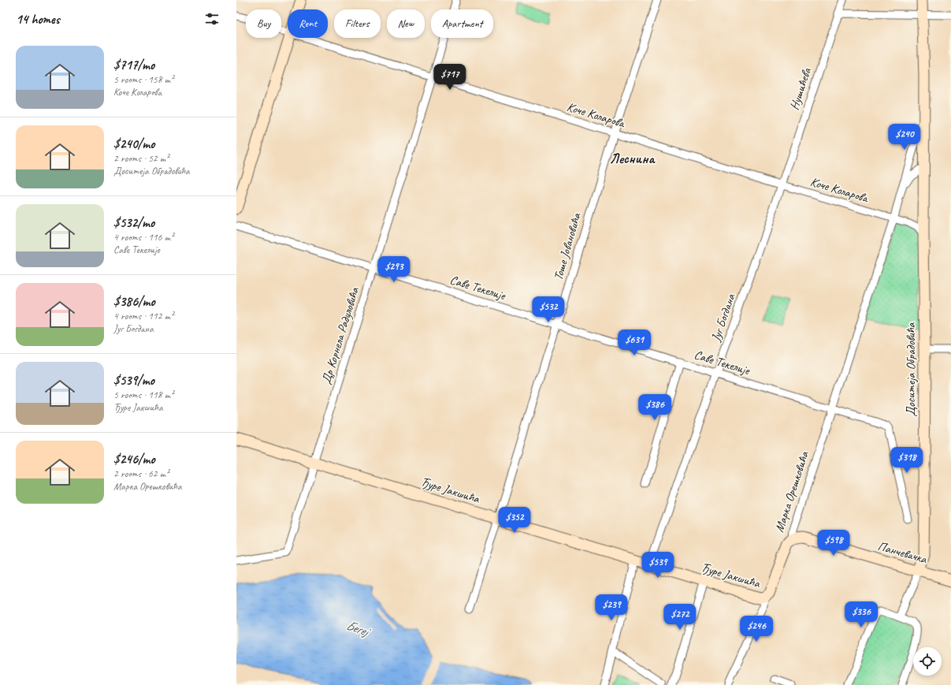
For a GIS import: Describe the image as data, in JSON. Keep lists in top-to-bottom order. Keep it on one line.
{"streets":{"street":["Нушићева","Коче Коларова","Тоше Јовановића","Саве Текелије","Југ Богдана","Др Корнела Радуловића","Доситеја Обрадовића","Ђуре Јакшића","Марка Орешковића","Панчевачка"]},"crossings":[["Нушићева","Коче Коларова"],["Нушићева","Југ Богдана"],["Коче Коларова","Тоше Јовановића"],["Коче Коларова","Југ Богдана"],["Коче Коларова","Др Корнела Радуловића"],["Коче Коларова","Доситеја Обрадовића"],["Тоше Јовановића","Саве Текелије"],["Тоше Јовановића","Ђуре Јакшића"],["Саве Текелије","Југ Богдана"],["Саве Текелије","Др Корнела Радуловића"],["Саве Текелије","Марка Орешковића"],["Југ Богдана","Ђуре Јакшића"],["Др Корнела Радуловића","Ђуре Јакшића"],["Доситеја Обрадовића","Панчевачка"],["Ђуре Јакшића","Марка Орешковића"],["Марка Орешковића","Панчевачка"]],"districts":["Леснина"],"water":["Бегеј"],"page":{"heading":"14 homes","chip":["Buy","Rent","Filters","New","Apartment"],"list":[{"name":"$717/mo","note":"5 rooms · 158 m² · Коче Коларова"},{"name":"$240/mo","note":"2 rooms · 52 m² · Доситеја Обрадовића"},{"name":"$532/mo","note":"4 rooms · 116 m² · Саве Текелије"},{"name":"$386/mo","note":"4 rooms · 112 m² · Југ Богдана"},{"name":"$539/mo","note":"5 rooms · 118 m² · Ђуре Јакшића"},{"name":"$246/mo","note":"2 rooms · 62 m² · Марка Орешковића"}],"price":["$717","$240","$293","$532","$631","$386","$318","$352","$598","$539","$239","$336","$272","$246"]}}
